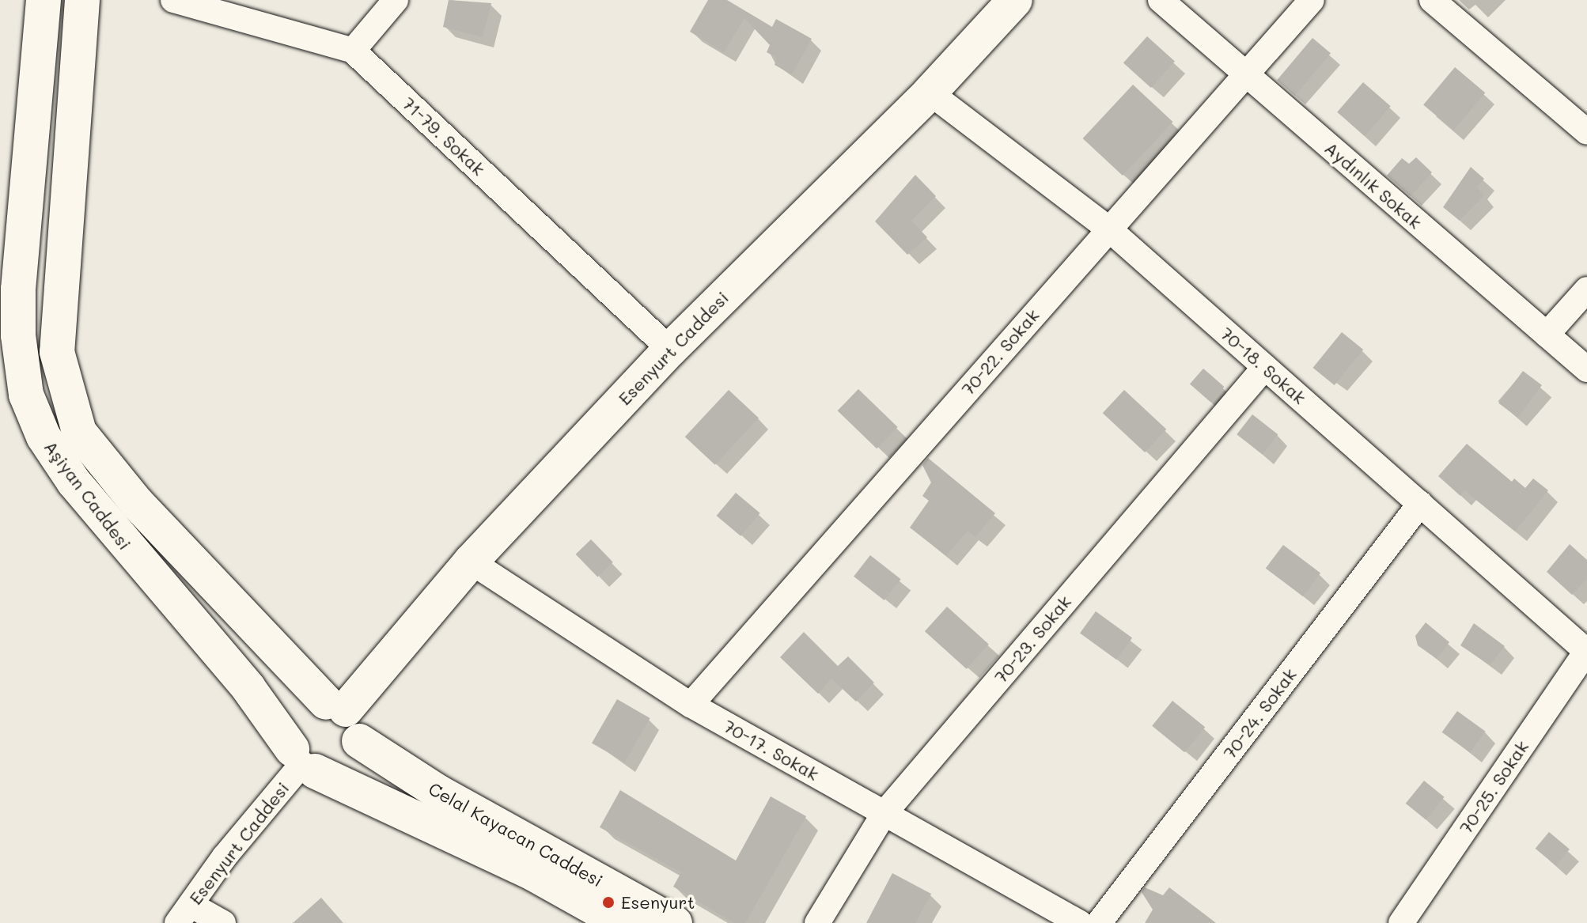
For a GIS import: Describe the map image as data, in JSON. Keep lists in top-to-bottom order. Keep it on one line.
{"streets":{"street":["71-79. Sokak","Aydınlık Sokak","Esenyurt Caddesi","70-22. Sokak","70-18. Sokak","Aşiyan Caddesi","70-23. Sokak","70-24. Sokak","70-17. Sokak","70-25. Sokak","Celal Kayacan Caddesi"]},"crossings":[["71-79. Sokak","Esenyurt Caddesi"],["Aydınlık Sokak","70-22. Sokak"],["Esenyurt Caddesi","70-18. Sokak"],["Esenyurt Caddesi","Aşiyan Caddesi"],["Esenyurt Caddesi","70-17. Sokak"],["Esenyurt Caddesi","Celal Kayacan Caddesi"],["70-22. Sokak","70-18. Sokak"],["70-22. Sokak","70-17. Sokak"],["70-18. Sokak","70-23. Sokak"],["70-18. Sokak","70-24. Sokak"],["70-18. Sokak","70-25. Sokak"],["Aşiyan Caddesi","Celal Kayacan Caddesi"],["70-23. Sokak","70-17. Sokak"]],"places":["Esenyurt"]}
